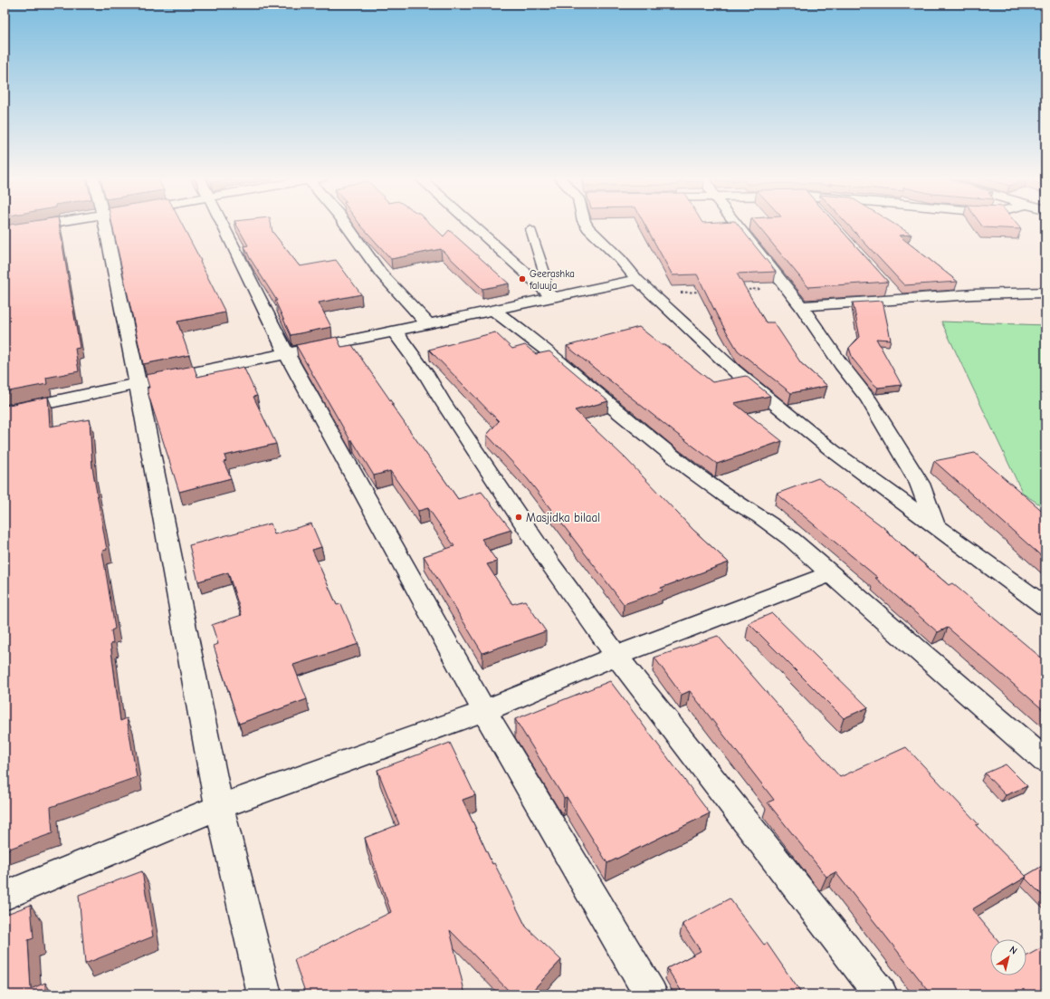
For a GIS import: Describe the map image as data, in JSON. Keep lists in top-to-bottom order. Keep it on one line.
{"places":["Geerashka faluuja","Masjidka bilaal"],"north":"top right"}
